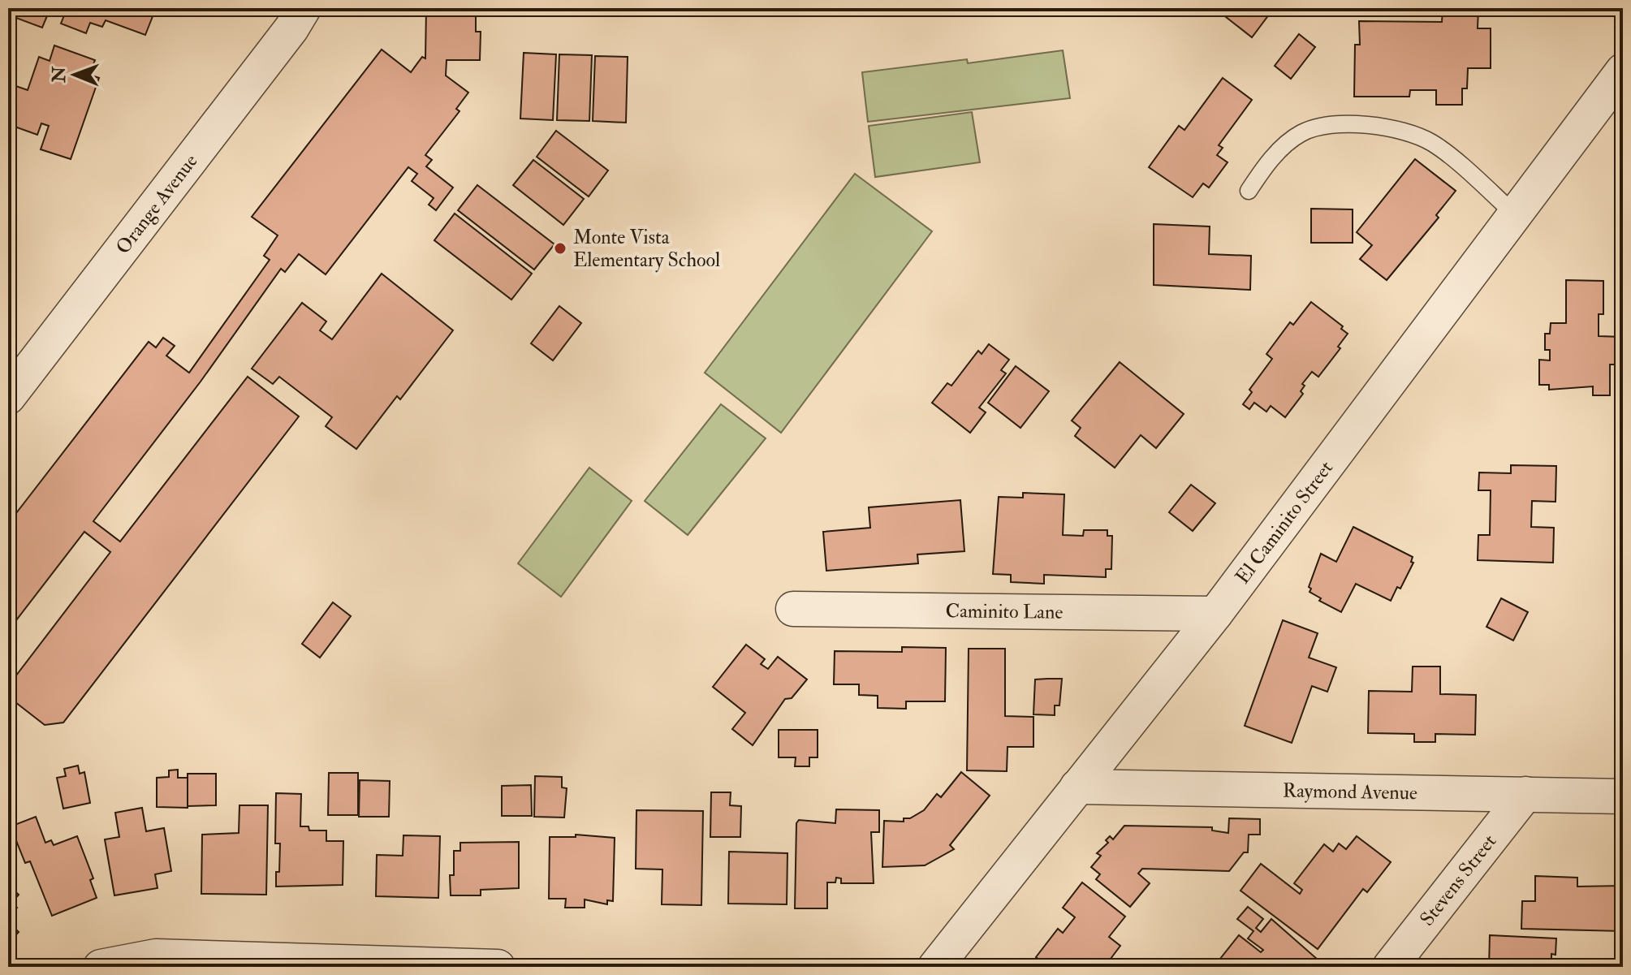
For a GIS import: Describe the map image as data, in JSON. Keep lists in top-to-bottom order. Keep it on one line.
{"streets":{"street":["Orange Avenue","El Caminito Street","Caminito Lane","Raymond Avenue","Stevens Street"]},"crossings":[["El Caminito Street","Caminito Lane"],["El Caminito Street","Raymond Avenue"],["Raymond Avenue","Stevens Street"]],"places":["Monte Vista Elementary School"],"north":"left"}
